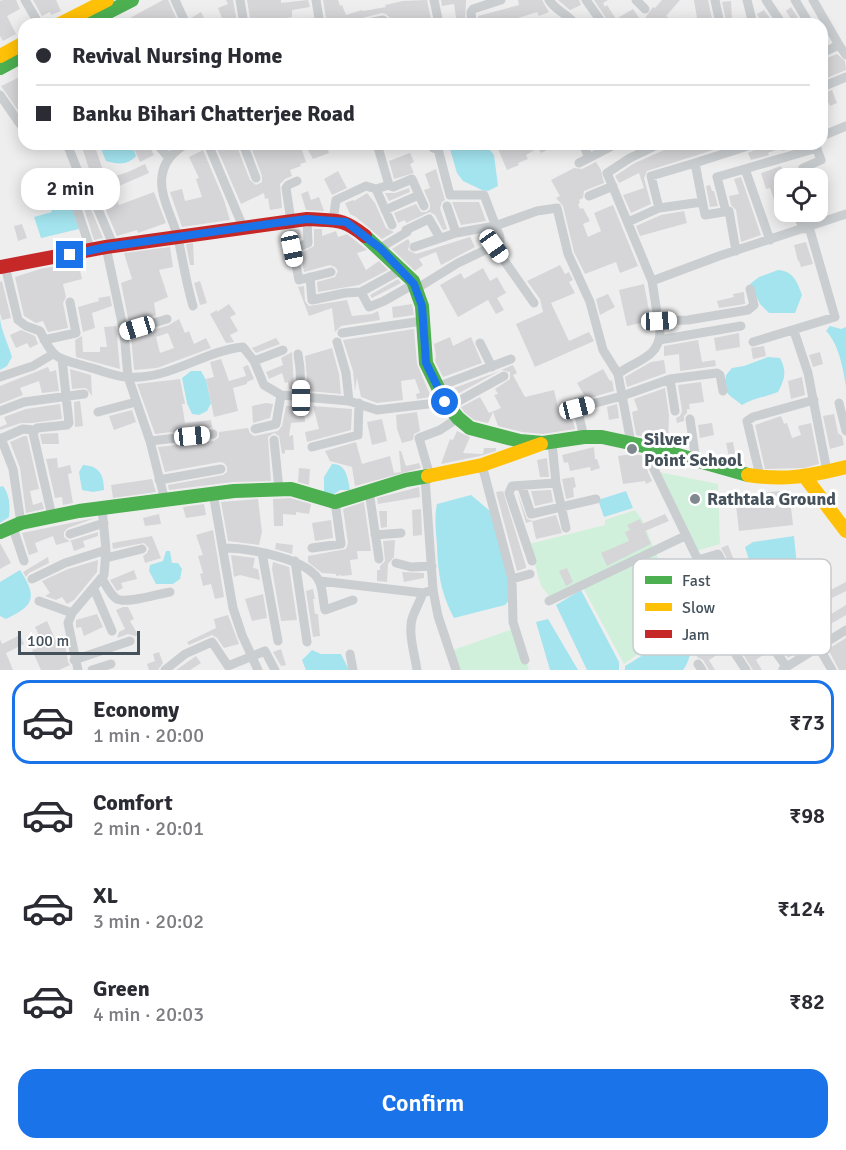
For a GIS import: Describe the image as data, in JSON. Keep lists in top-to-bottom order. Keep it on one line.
{"places":["Silver Point School","Rathtala Ground"],"legend":["Fast","Slow","Jam"],"scale_bar":"100 m","page":{"banner":["Revival Nursing Home","Banku Bihari Chatterjee Road"],"bubble":"2 min","scale":"100 m","list":[{"name":"Economy","note":"1 min · 20:00","value":"₹73"},{"name":"Comfort","note":"2 min · 20:01","value":"₹98"},{"name":"XL","note":"3 min · 20:02","value":"₹124"},{"name":"Green","note":"4 min · 20:03","value":"₹82"}],"buttons":"Confirm"}}
